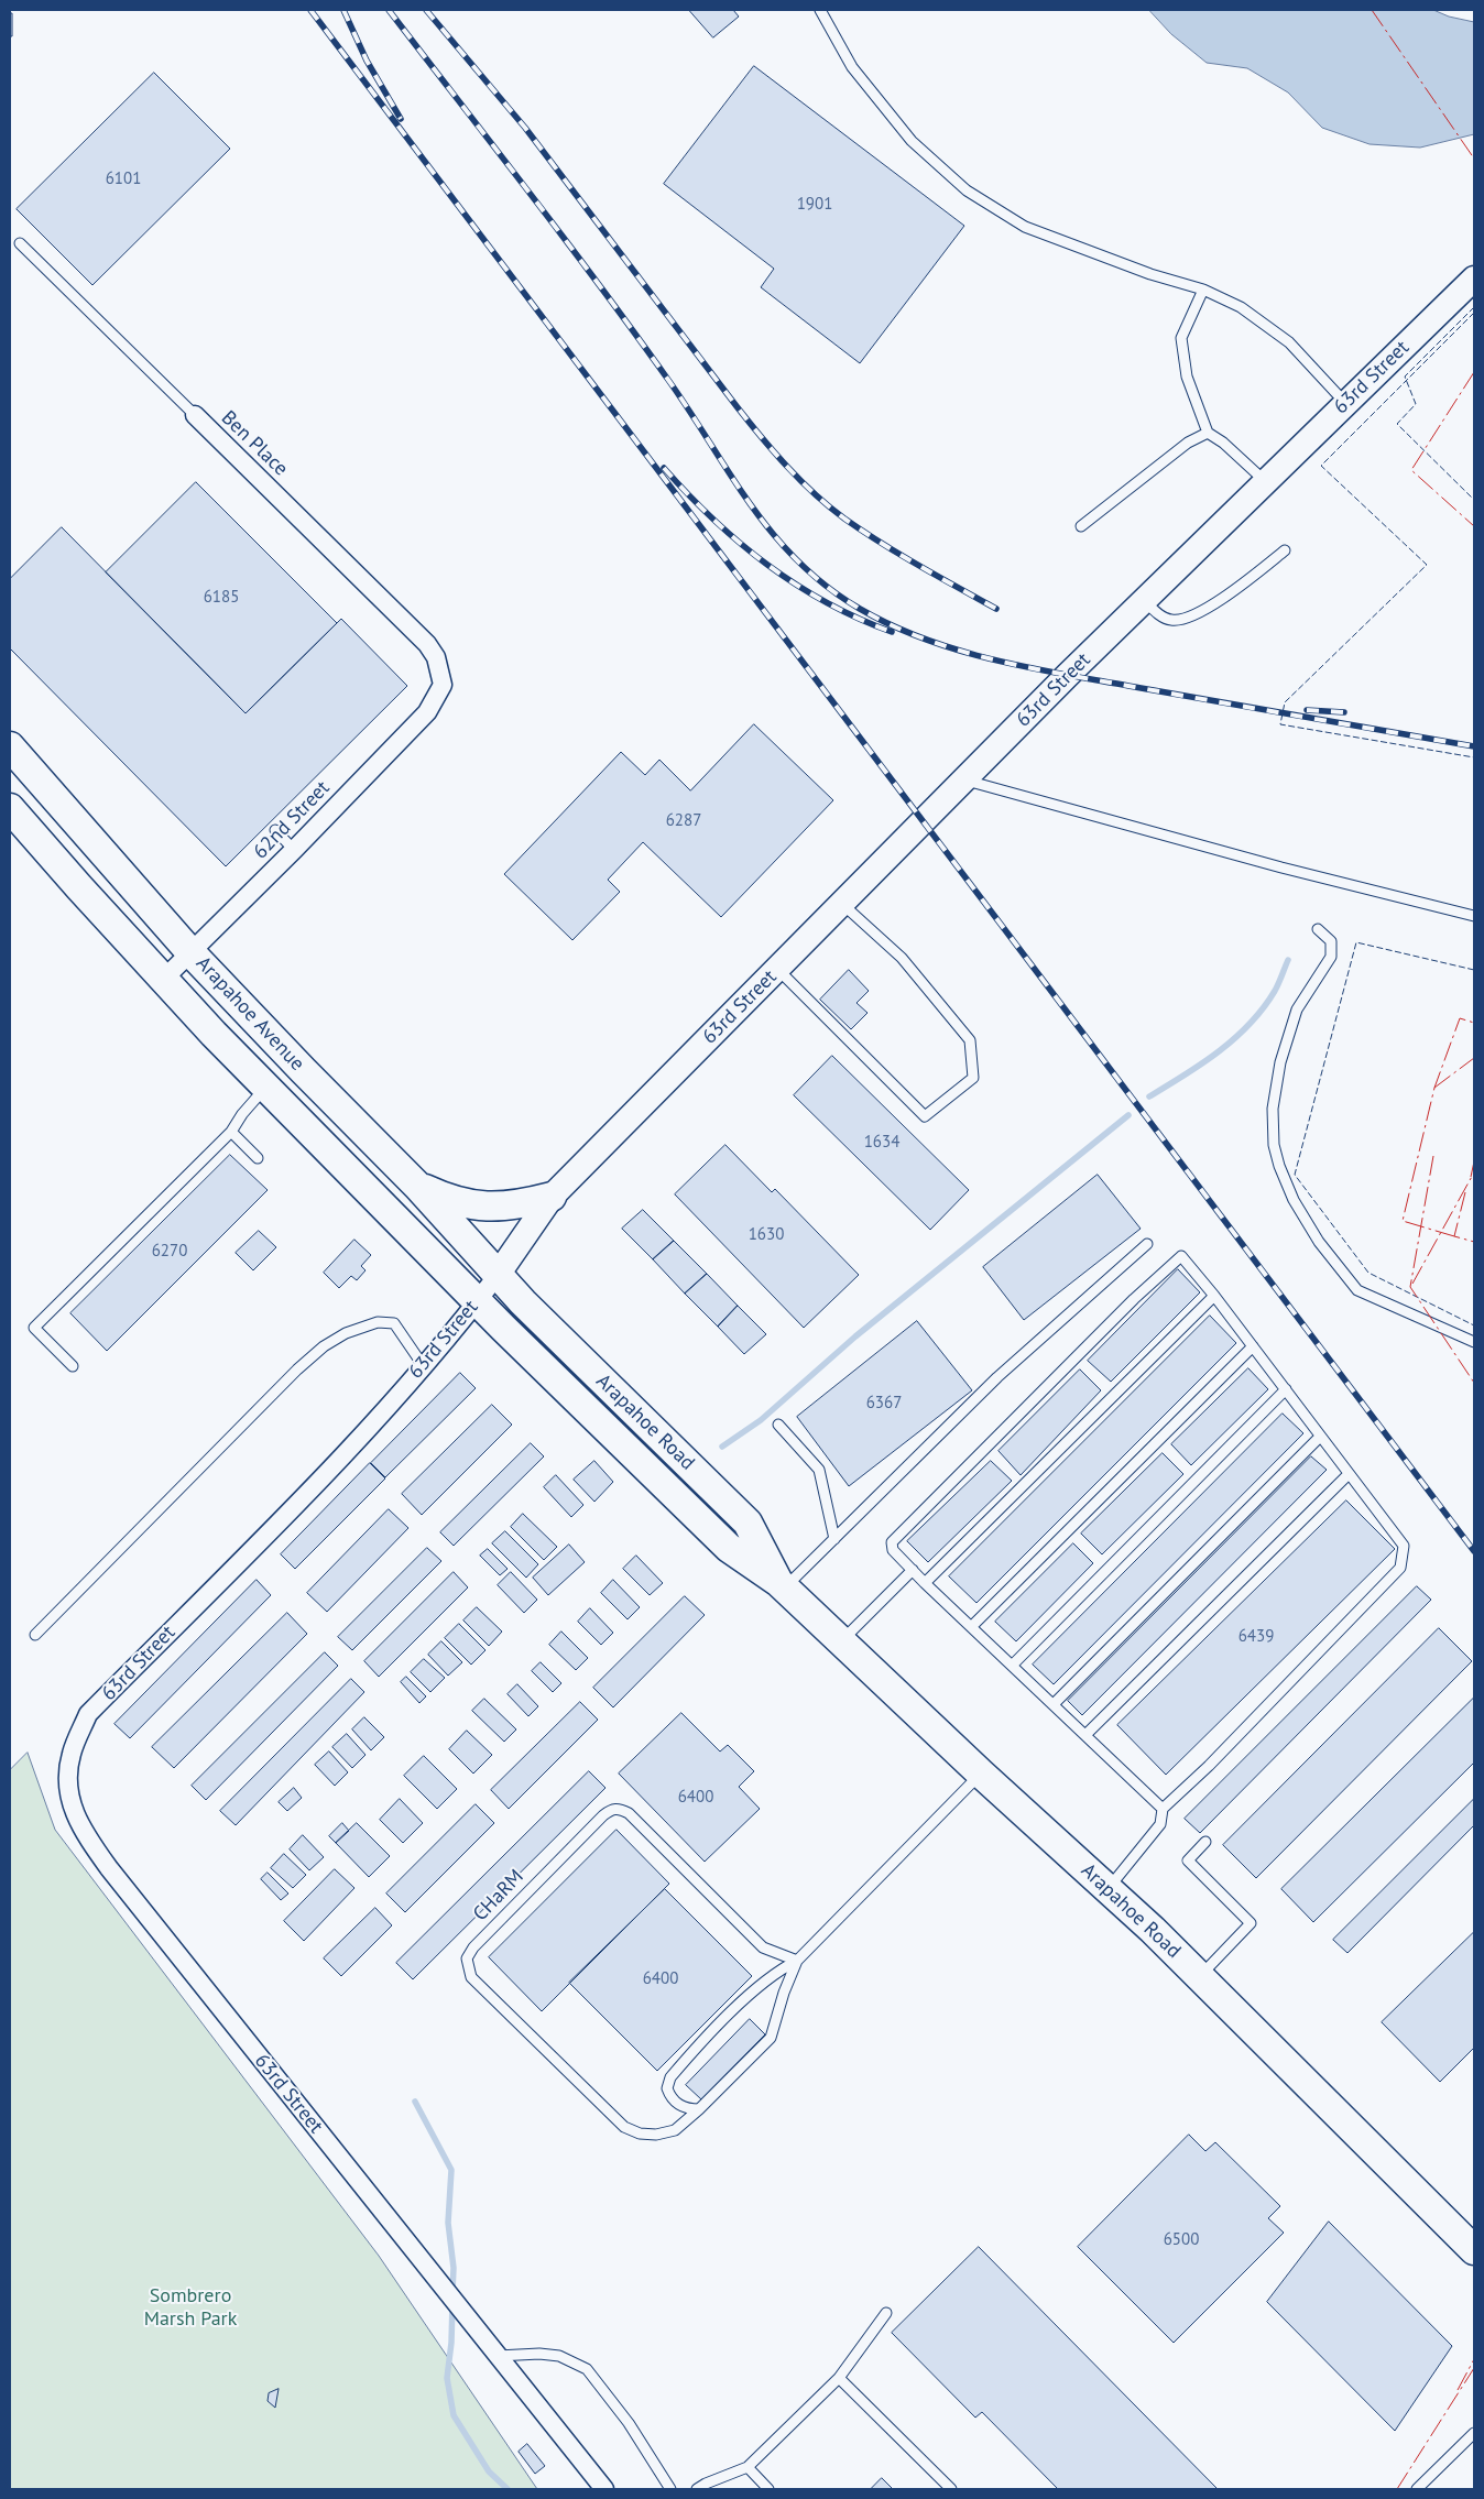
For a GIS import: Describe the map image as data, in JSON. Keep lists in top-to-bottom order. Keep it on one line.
{"streets":{"main road":["Arapahoe Avenue","Arapahoe Road"],"street":["63rd Street","Ben Place","62nd Street"],"lane":["CHaRM"]},"crossings":[["63rd Street","Arapahoe Avenue"],["63rd Street","Arapahoe Road"],["Ben Place","62nd Street"],["62nd Street","Arapahoe Avenue"],["Arapahoe Avenue","Arapahoe Road"]],"parks":["Sombrero Marsh Park"],"house_numbers":["6101","1901","6185","6287","1634","1630","6270","6367","6439","6400","6400","6500"]}
